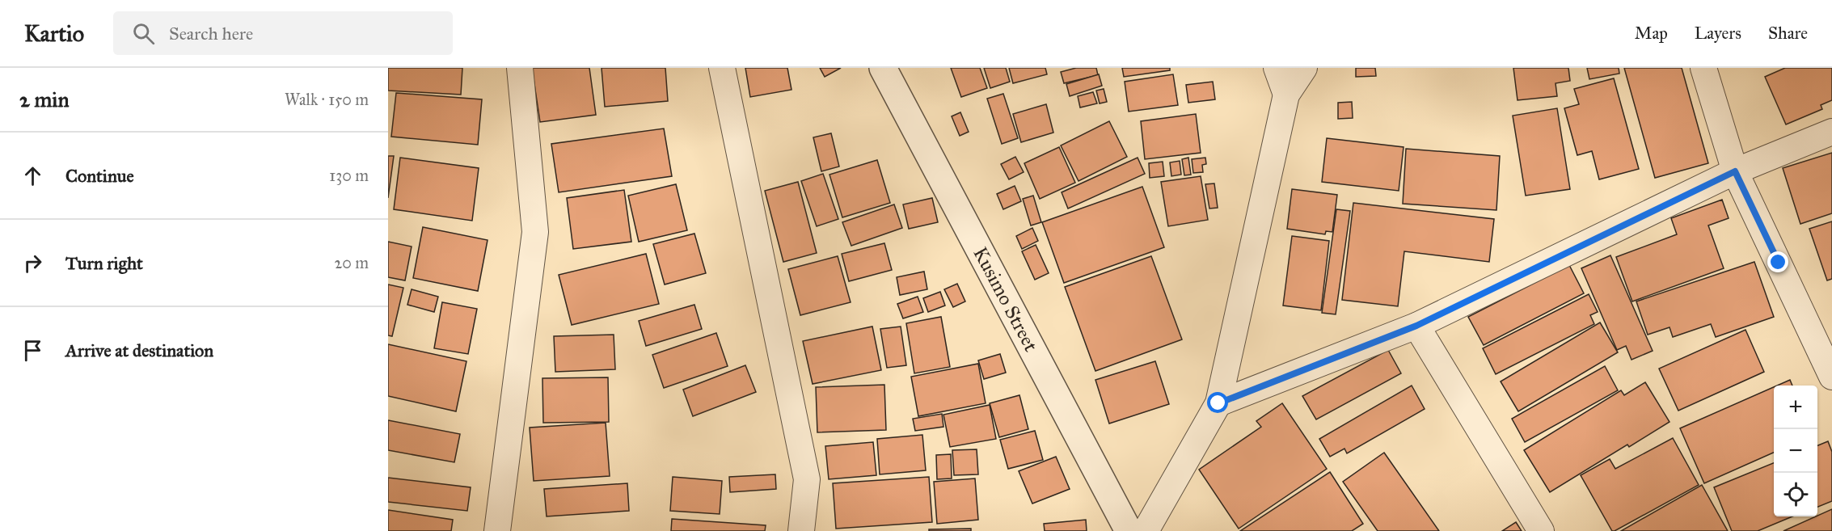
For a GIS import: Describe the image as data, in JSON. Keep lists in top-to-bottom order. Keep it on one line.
{"streets":{"street":["Kusimo Street"]},"page":{"header":"Kartio","search":"Search here","nav":["Map","Layers","Share"],"heading":["2 min","Walk · 150 m"],"list":[["Continue","130 m"],["Turn right","20 m"],"Arrive at destination"],"map_buttons":["+","−"]}}
